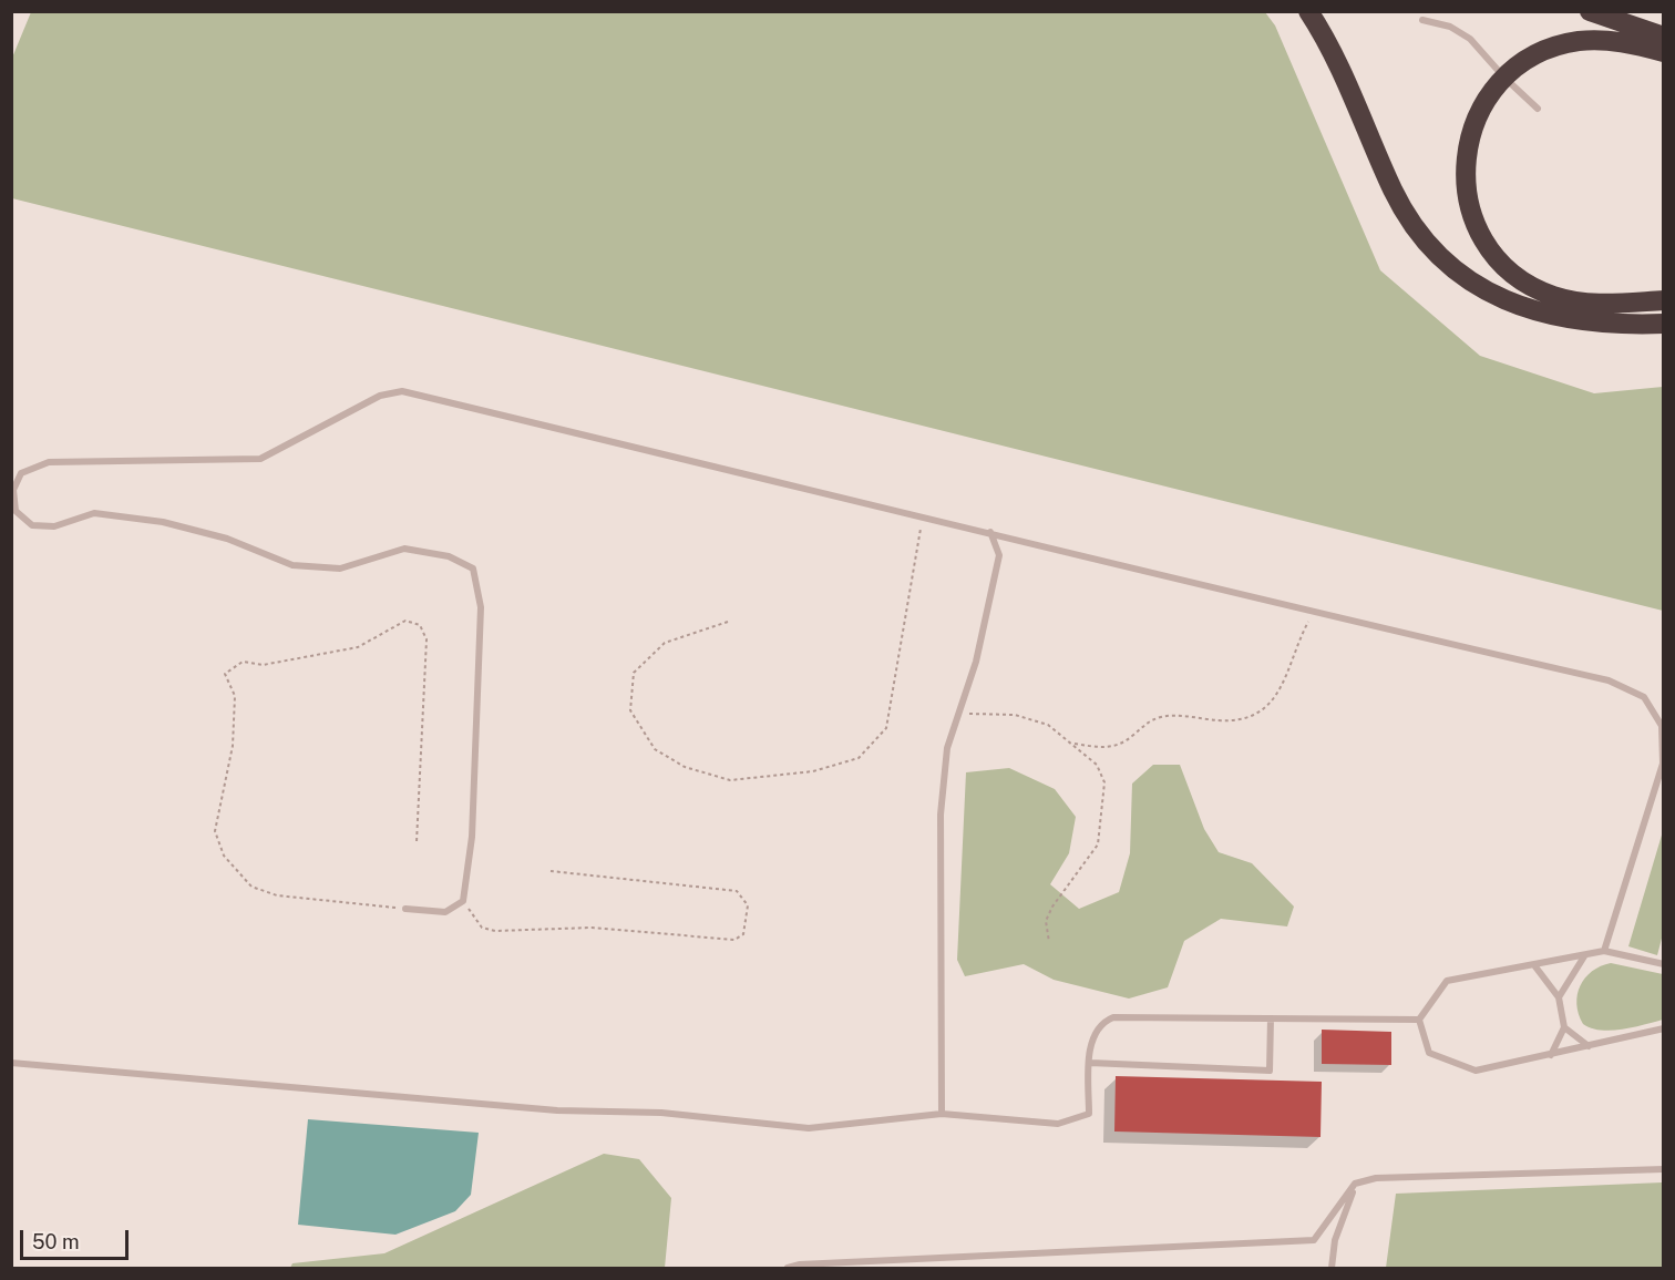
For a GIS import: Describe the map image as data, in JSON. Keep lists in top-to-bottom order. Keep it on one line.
{"scale_bar":"50 m"}
